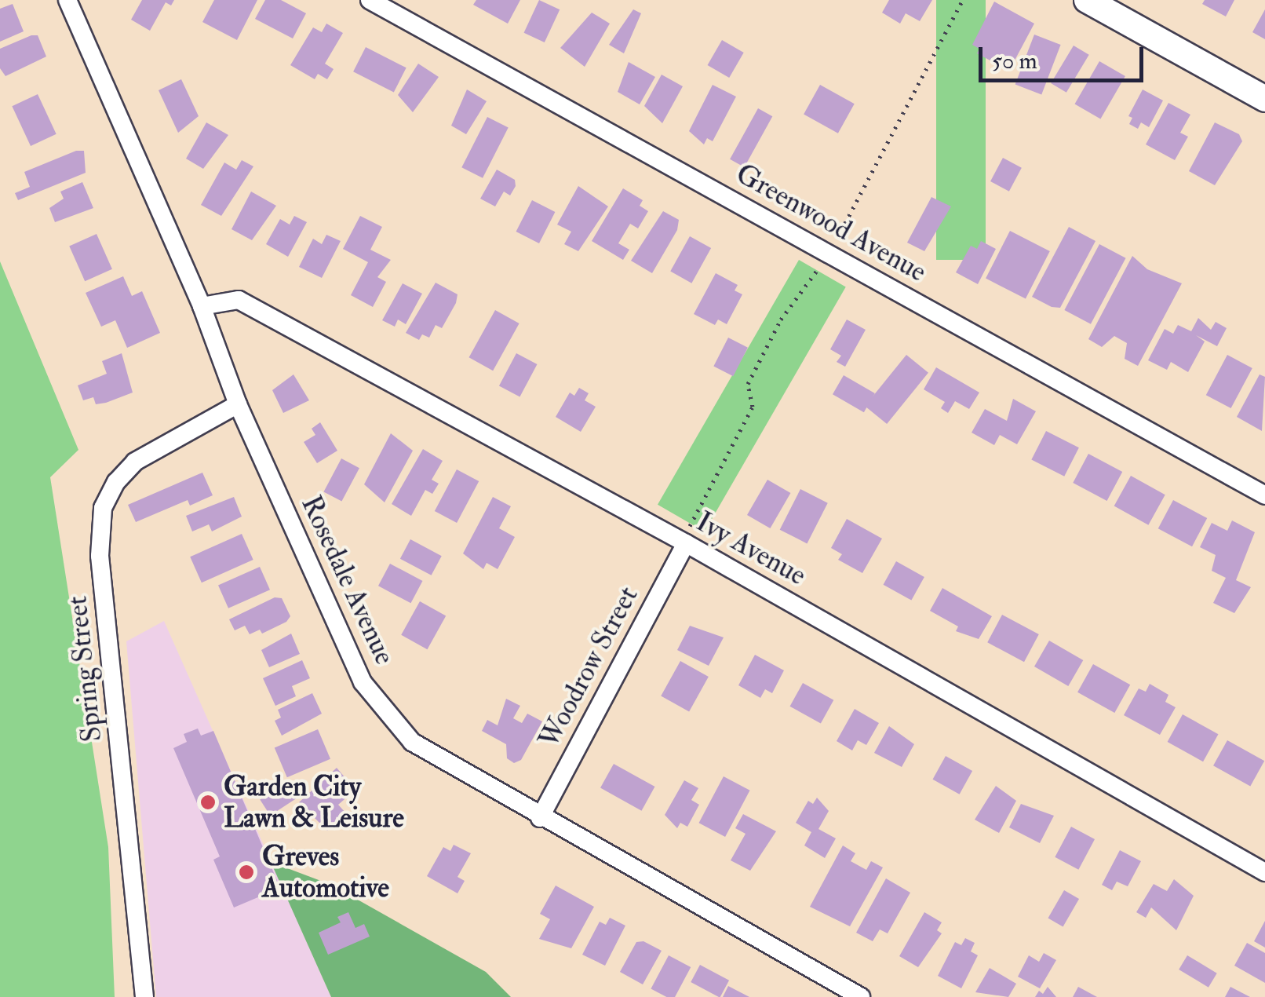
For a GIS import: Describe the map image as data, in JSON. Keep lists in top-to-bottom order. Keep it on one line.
{"streets":{"street":["Greenwood Avenue","Ivy Avenue","Rosedale Avenue","Woodrow Street","Spring Street"]},"crossings":[["Ivy Avenue","Rosedale Avenue"],["Ivy Avenue","Woodrow Street"],["Rosedale Avenue","Woodrow Street"],["Rosedale Avenue","Spring Street"]],"places":["Garden City Lawn & Leisure","Greves Automotive"],"scale_bar":"50 m"}
